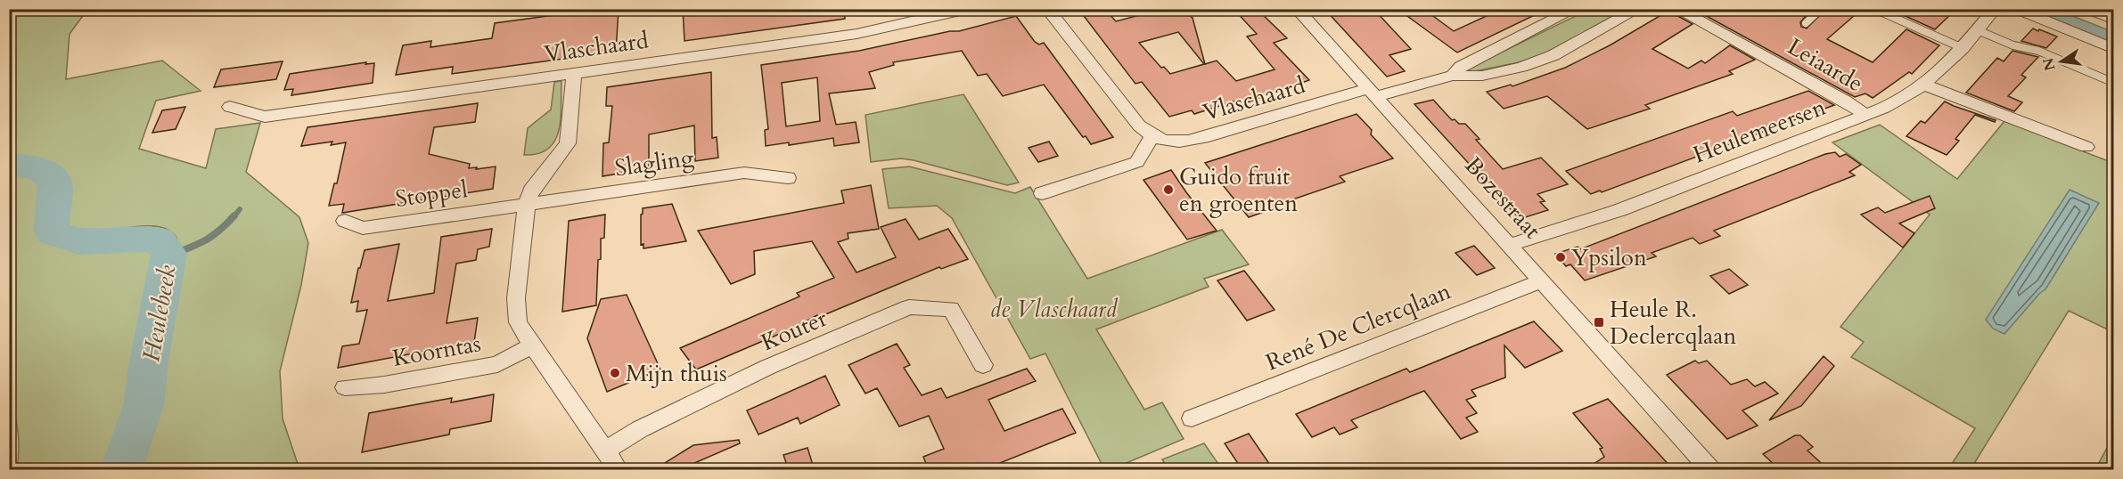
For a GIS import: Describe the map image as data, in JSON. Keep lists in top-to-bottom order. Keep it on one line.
{"streets":{"street":["Vlaschaard","Leiaarde","Heulemeersen","Slagling","Stoppel","Bozestraat","René De Clercqlaan","Kouter","Koorntas"]},"crossings":[["Vlaschaard","Bozestraat"],["Leiaarde","Heulemeersen"],["Heulemeersen","Bozestraat"],["Slagling","Stoppel"],["Bozestraat","René De Clercqlaan"]],"water":["Heulebeek"],"parks":["de Vlaschaard"],"places":{"other":["Guido fruit en groenten","Ypsilon","Mijn thuis"],"transit":["Heule R. Declercqlaan"]},"north":"left"}
